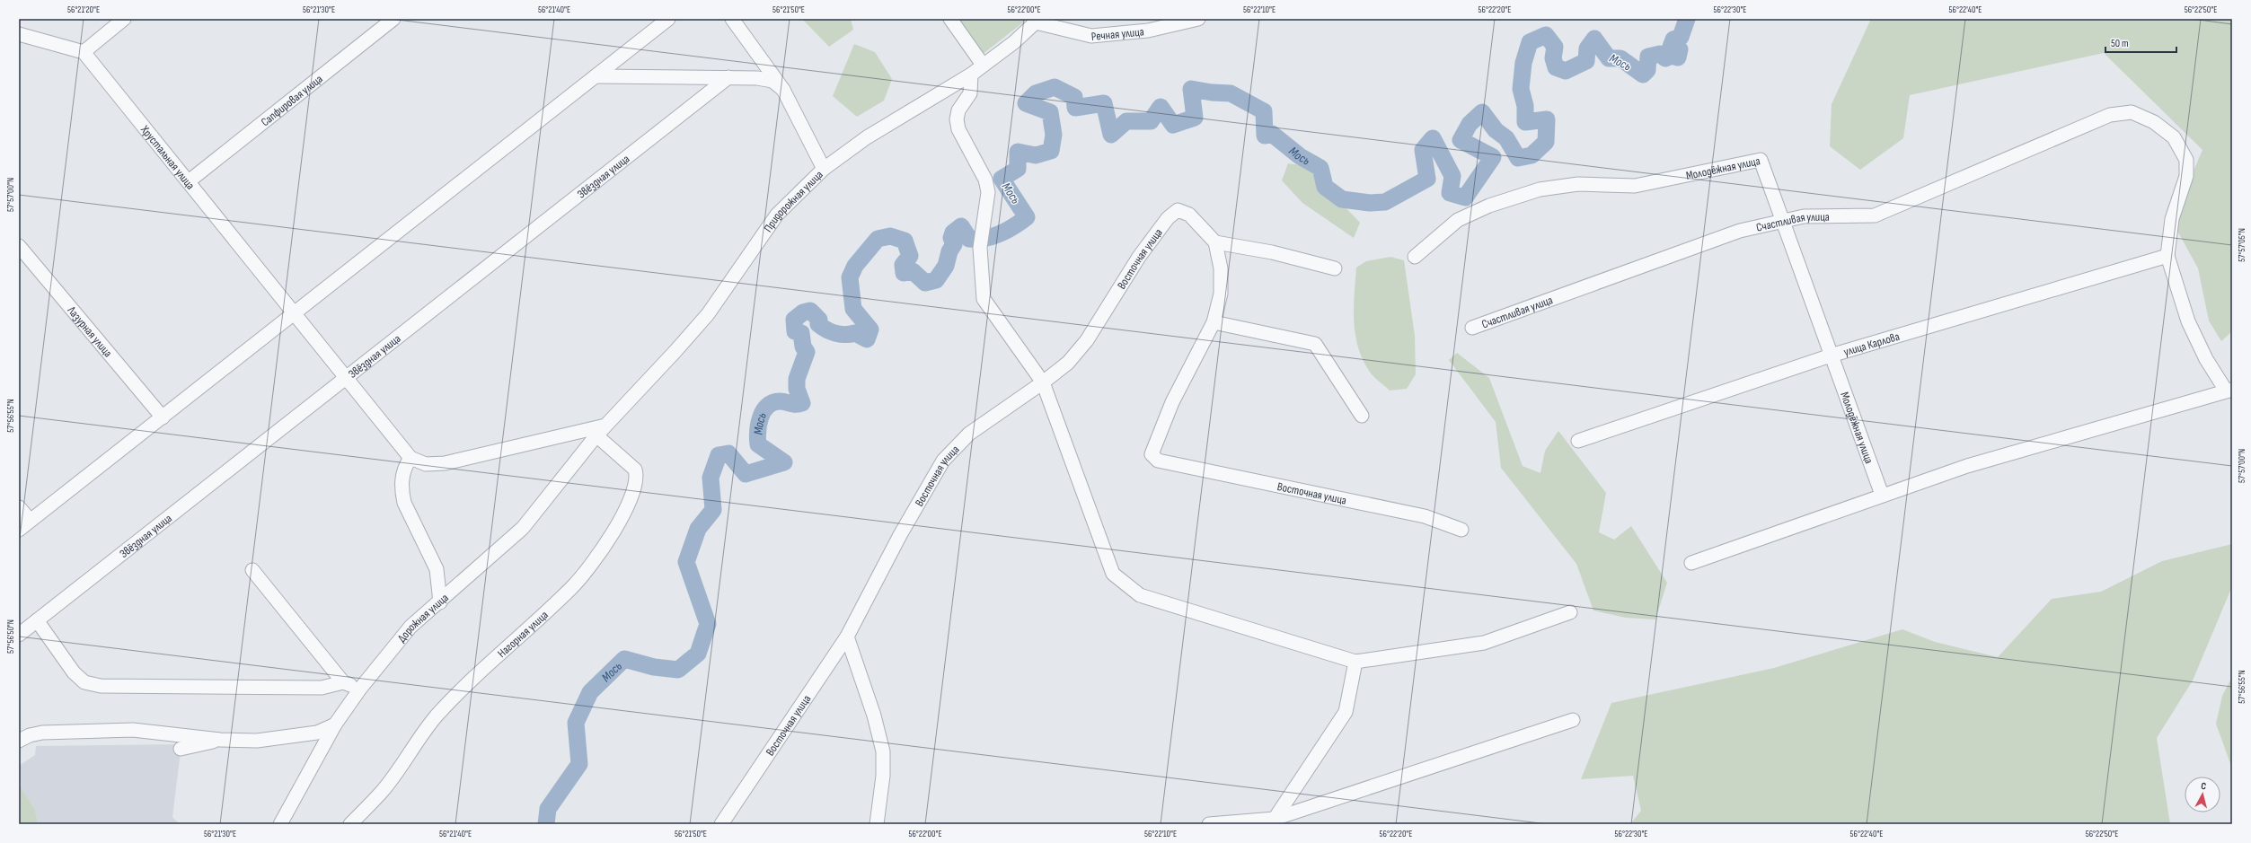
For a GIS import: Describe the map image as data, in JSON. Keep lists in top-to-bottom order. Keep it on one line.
{"streets":{"street":["Речная улица","Сапфировая улица","Хрустальная улица","Молодёжная улица","Звёздная улица","Придорожная улица","Счастливая улица","Восточная улица","Лазурная улица","улица Карлова","Дорожная улица","Нагорная улица"]},"crossings":[["Речная улица","Придорожная улица"],["Сапфировая улица","Хрустальная улица"],["Хрустальная улица","Звёздная улица"],["Молодёжная улица","Счастливая улица"],["Молодёжная улица","улица Карлова"],["Придорожная улица","Дорожная улица"],["Придорожная улица","Нагорная улица"],["Счастливая улица","улица Карлова"],["Дорожная улица","Нагорная улица"]],"water":["Мось"],"scale_bar":"50 m","north":"top","coordinates":["56°21'20\"E","56°21'30\"E","56°21'40\"E","56°21'50\"E","56°22'00\"E","56°22'10\"E","56°22'20\"E","56°22'30\"E","56°22'40\"E","56°22'50\"E","57°57'00\"N","57°57'05\"N","57°56'55\"N","57°56'50\"N"]}
